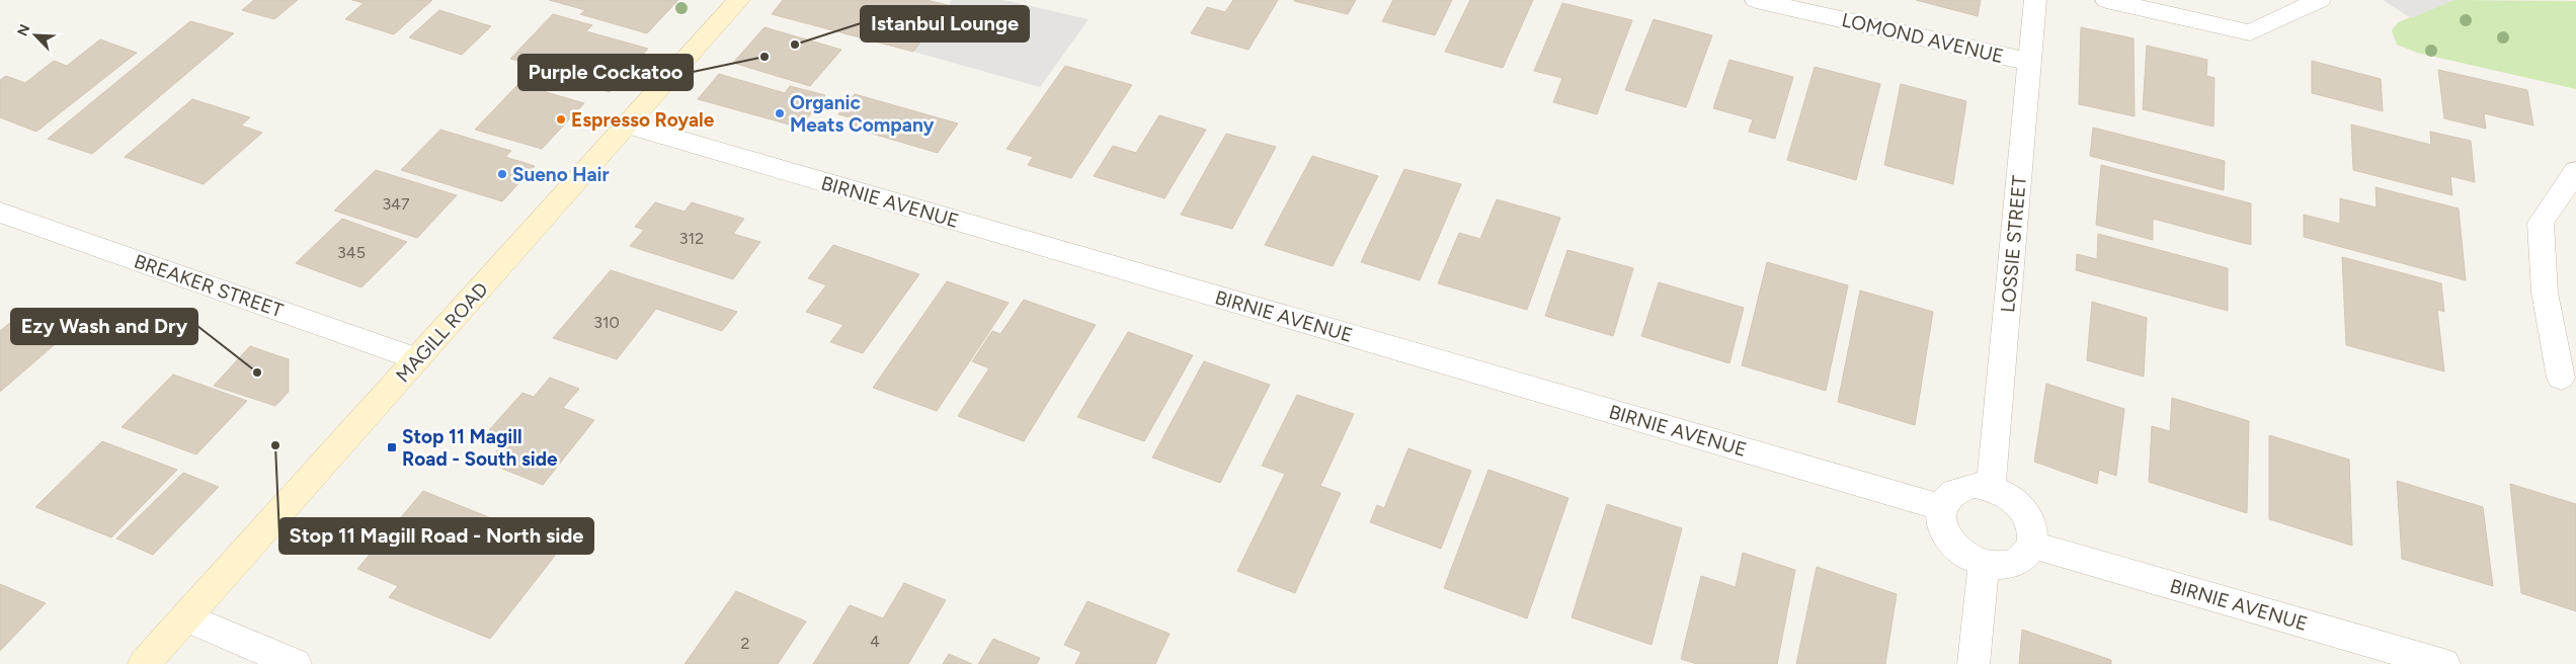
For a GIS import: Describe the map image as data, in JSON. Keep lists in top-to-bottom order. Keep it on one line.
{"streets":{"main road":["MAGILL ROAD"],"street":["LOMOND AVENUE","BIRNIE AVENUE","LOSSIE STREET","BREAKER STREET"]},"crossings":[["LOMOND AVENUE","LOSSIE STREET"],["BIRNIE AVENUE","LOSSIE STREET"],["BIRNIE AVENUE","MAGILL ROAD"],["BREAKER STREET","MAGILL ROAD"]],"places":{"other":["Istanbul Lounge","Purple Cockatoo","Organic Meats Company","Espresso Royale","Sueno Hair","Ezy Wash and Dry","Stop 11 Magill Road - North side"],"transit":["Stop 11 Magill Road - South side"]},"house_numbers":["347","312","345","310","4","2"],"north":"top left"}
